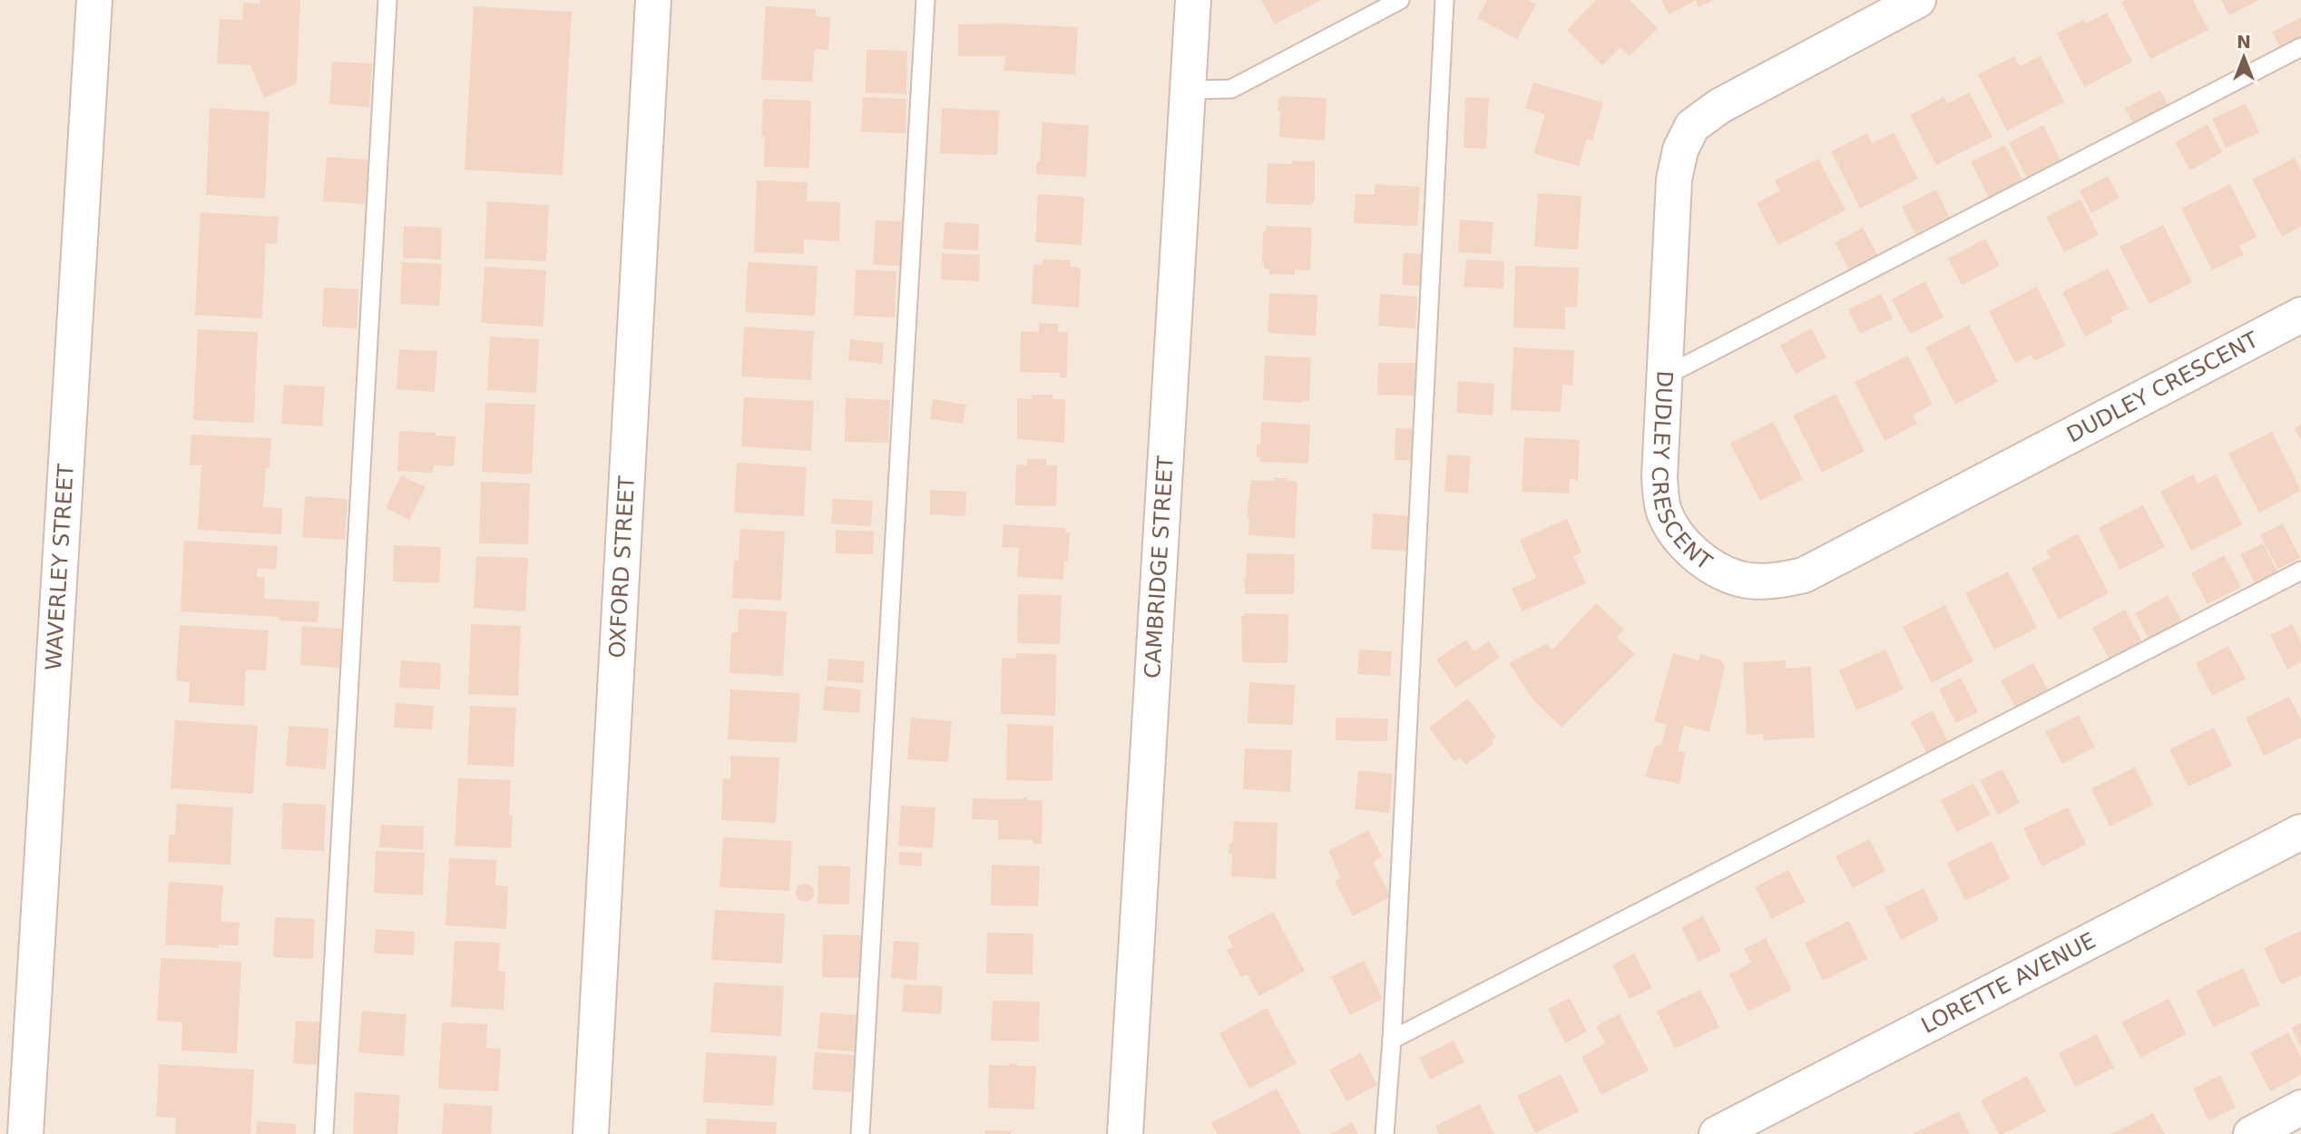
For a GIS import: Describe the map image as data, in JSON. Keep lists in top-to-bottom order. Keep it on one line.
{"streets":{"street":["DUDLEY CRESCENT","WAVERLEY STREET","OXFORD STREET","CAMBRIDGE STREET","LORETTE AVENUE"]},"north":"top"}
